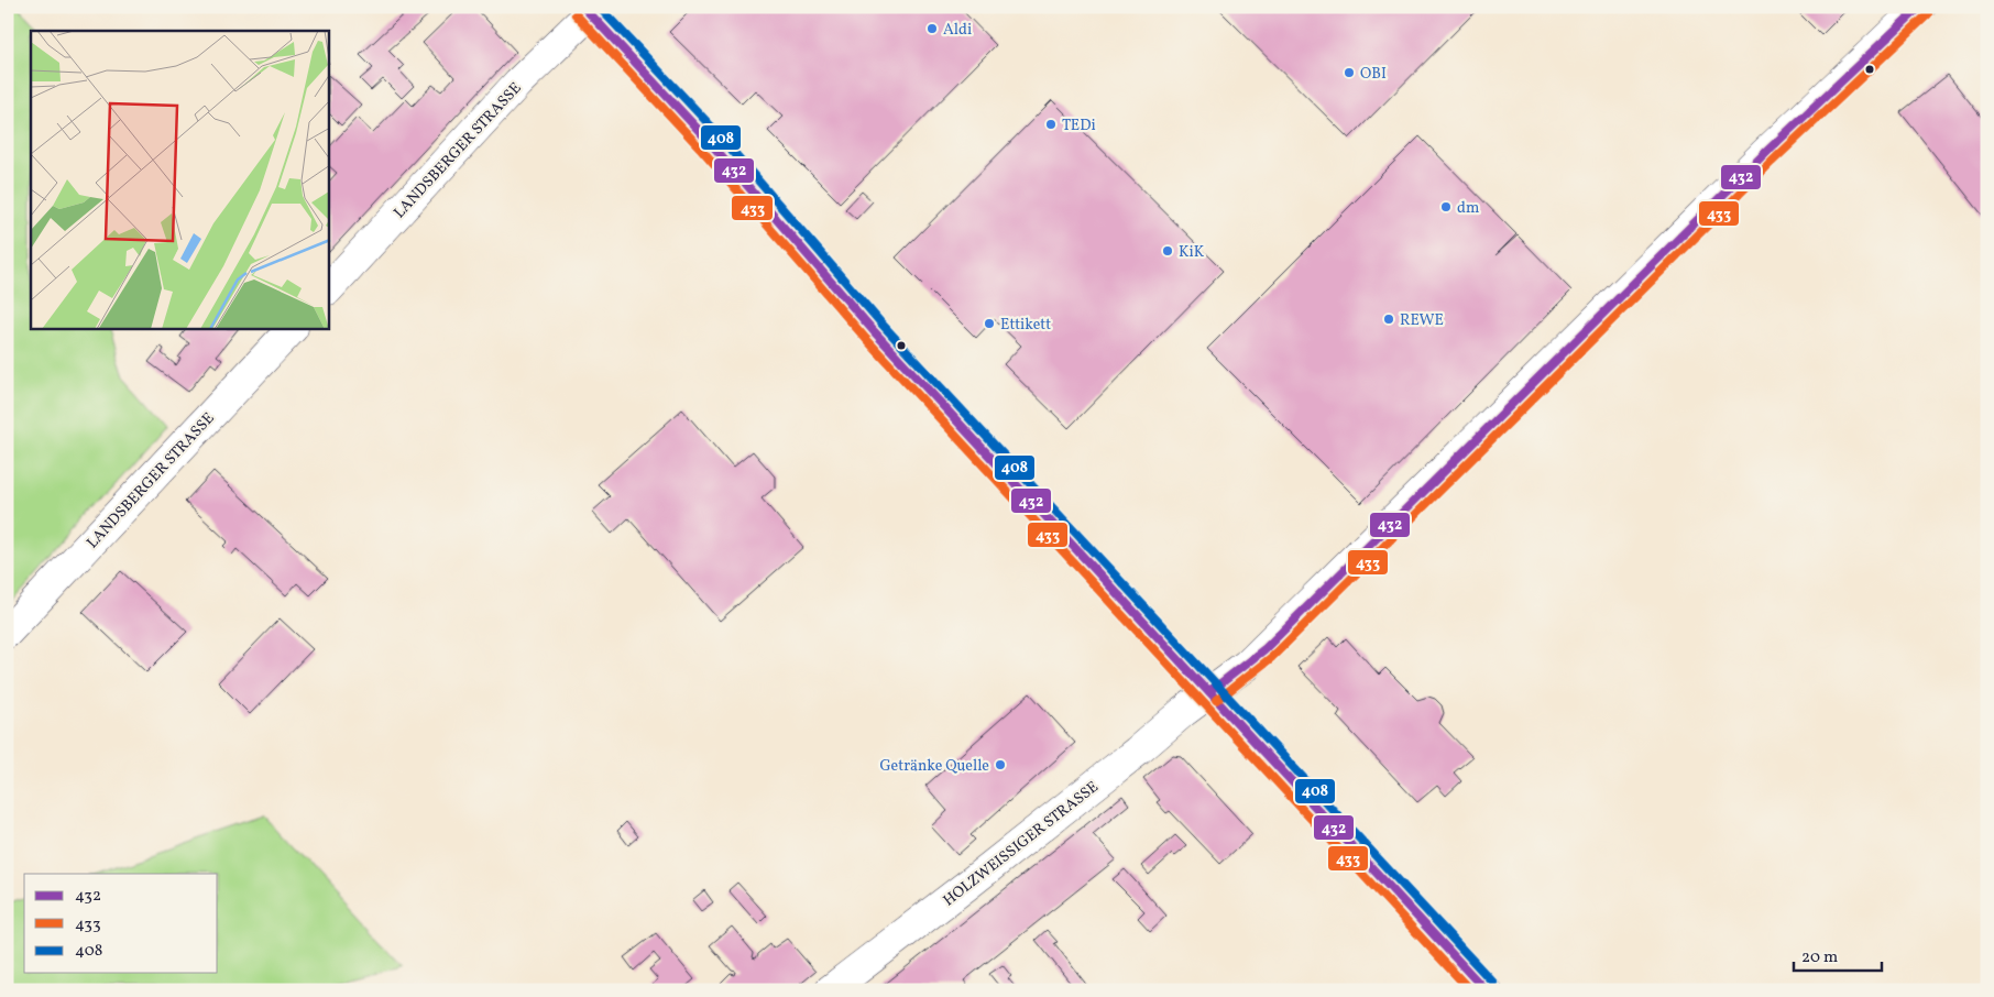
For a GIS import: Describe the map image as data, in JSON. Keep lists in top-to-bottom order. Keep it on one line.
{"streets":{"street":["LANDSBERGER STRASSE","HOLZWEISSIGER STRASSE"]},"places":["Aldi","OBI","TEDi","dm","KiK","REWE","Ettikett","Getränke Quelle"],"lines":["transit line 432","transit line 408","transit line 433"],"legend":["432","433","408"],"scale_bar":"20 m"}
